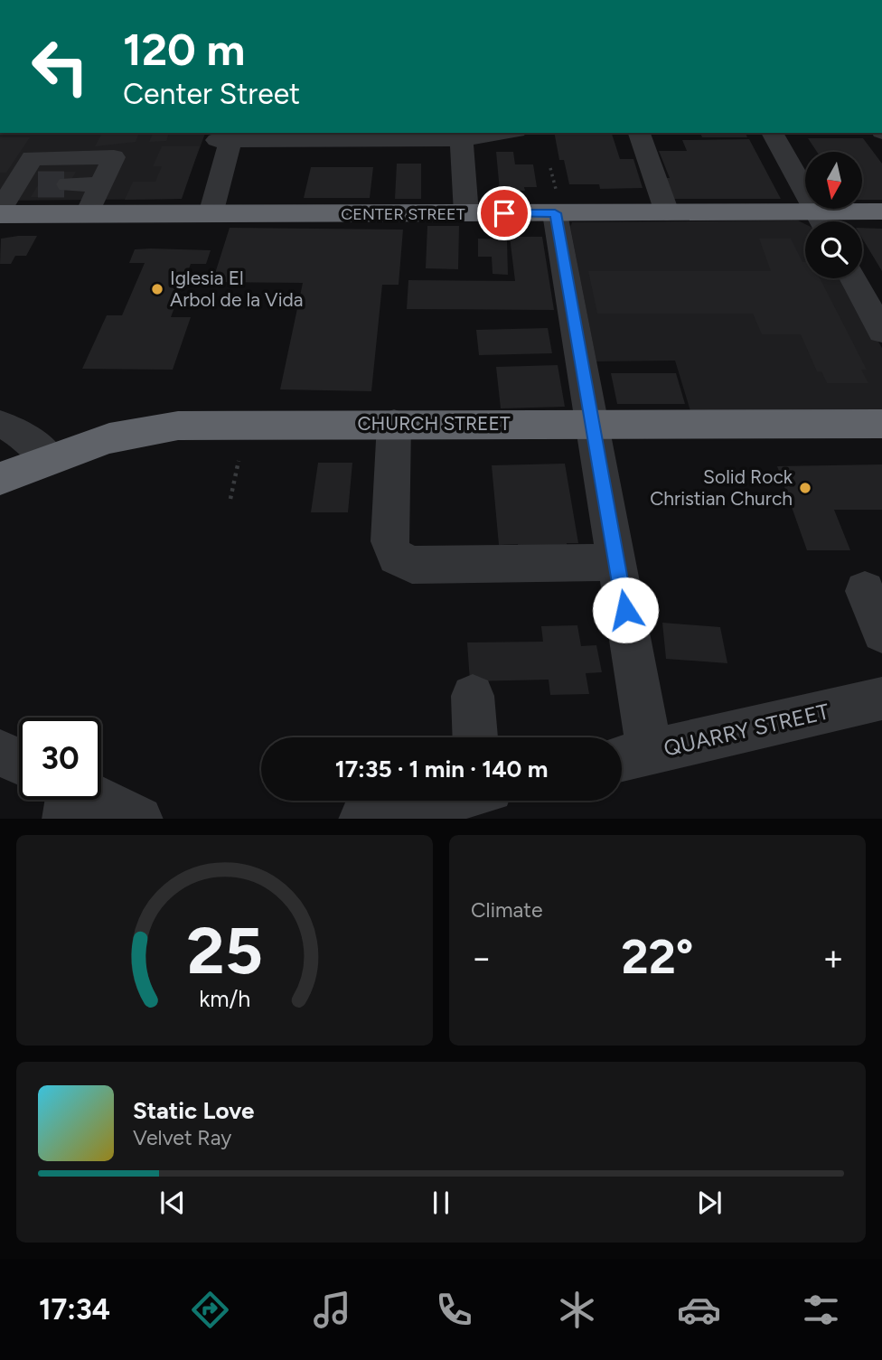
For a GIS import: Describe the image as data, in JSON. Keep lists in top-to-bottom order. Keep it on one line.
{"streets":{"highway":["CENTER STREET","CHURCH STREET"],"street":["QUARRY STREET"]},"places":["Iglesia El Arbol de la Vida","Solid Rock Christian Church"],"north":"bottom","page":{"turn":["120 m","Center Street"],"limit":"30","trip":"17:35 · 1 min · 140 m","tile":"Climate","heat":["−","22°","+"],"song":["Static Love","Velvet Ray"],"tabs":"17:34","gauge":["25","km/h"]}}
